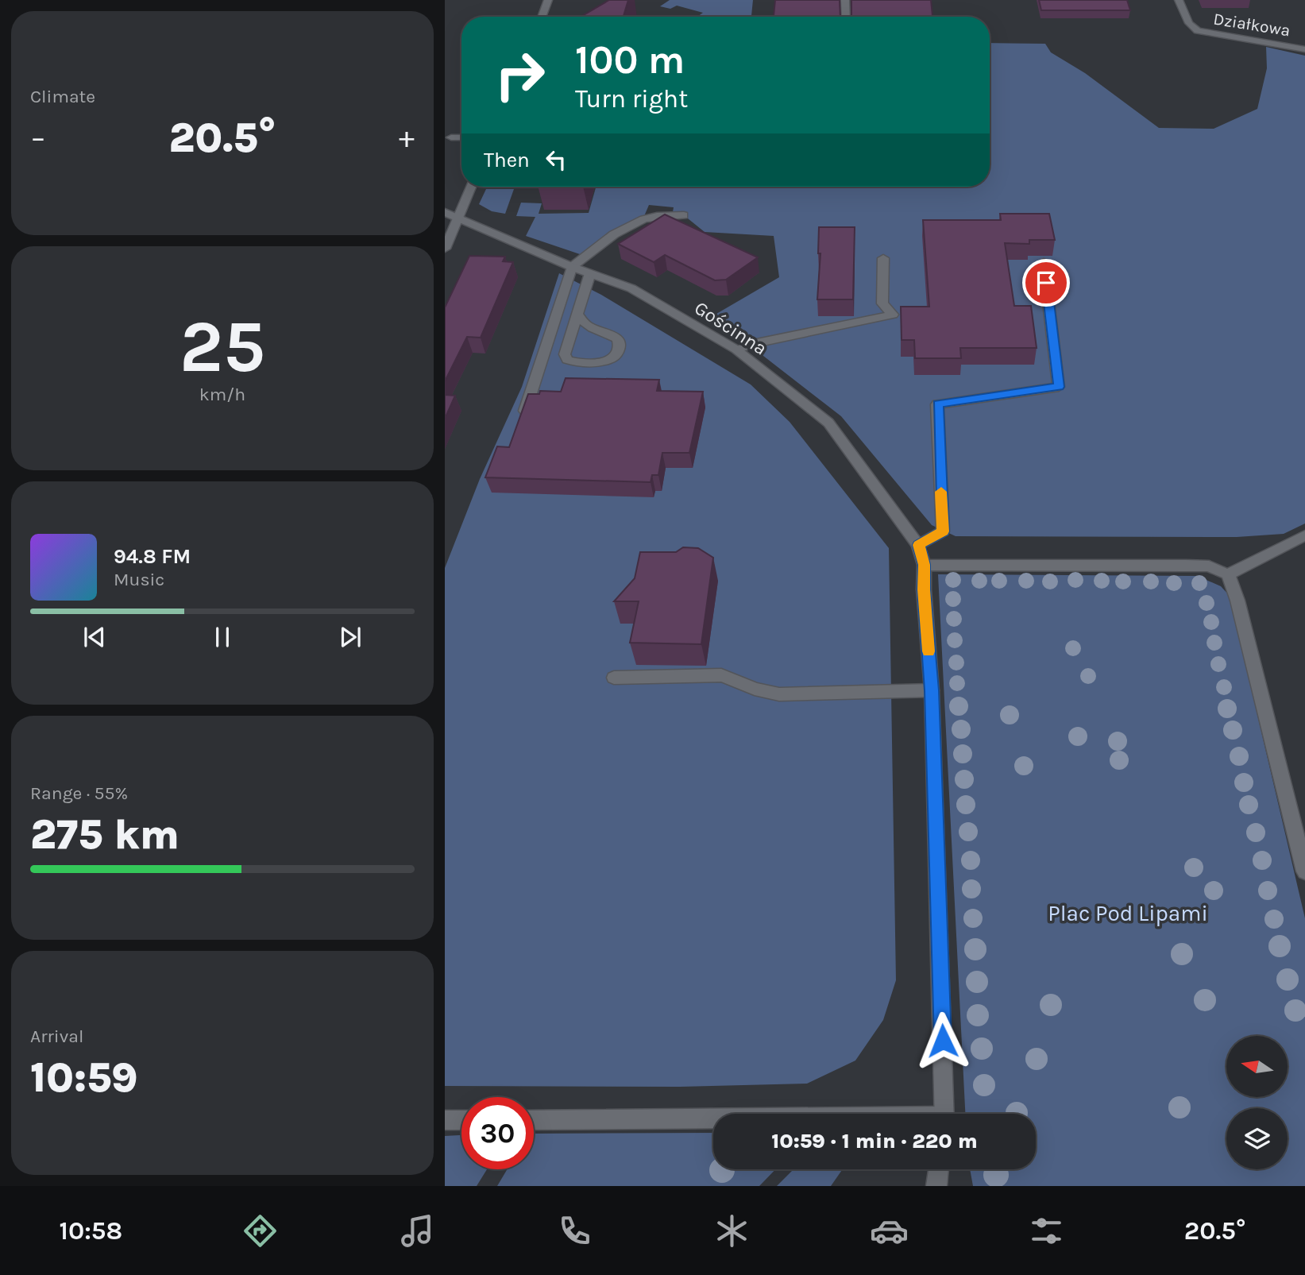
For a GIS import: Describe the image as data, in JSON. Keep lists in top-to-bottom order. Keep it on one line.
{"streets":{"street":["Działkowa","Gościnna"]},"parks":["Plac Pod Lipami"],"north":"left","page":{"tile":["Climate",["25","km/h"],["Range · 55%","275 km"],["Arrival","10:59"]],"turn":["100 m","Turn right"],"heat":["−","20.5°","+"],"then":"Then","song":["94.8 FM","Music"],"limit":"30","trip":"10:59 · 1 min · 220 m","tabs":["10:58","20.5°"]}}
